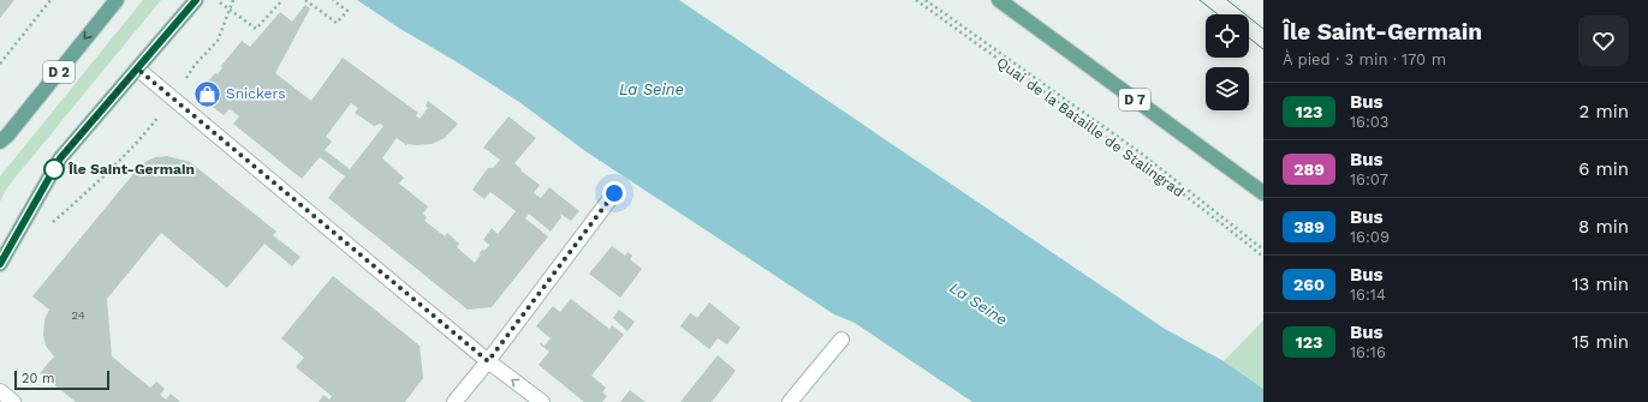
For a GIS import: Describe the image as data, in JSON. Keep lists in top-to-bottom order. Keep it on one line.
{"streets":{"main road":["D 2","D 7"],"path":["Quai de la Bataille de Stalingrad"]},"water":["La Seine"],"places":{"shop":["Snickers"],"other":["Île Saint-Germain"]},"lines":["bus line 123"],"house_numbers":["24"],"scale_bar":"20 m","page":{"heading":["Île Saint-Germain","À pied · 3 min · 170 m"],"list":[{"mark":"123","name":"Bus","note":"16:03","value":"2 min"},{"mark":"289","name":"Bus","note":"16:07","value":"6 min"},{"mark":"389","name":"Bus","note":"16:09","value":"8 min"},{"mark":"260","name":"Bus","note":"16:14","value":"13 min"},{"mark":"123","name":"Bus","note":"16:16","value":"15 min"}],"scale":"20 m"}}
